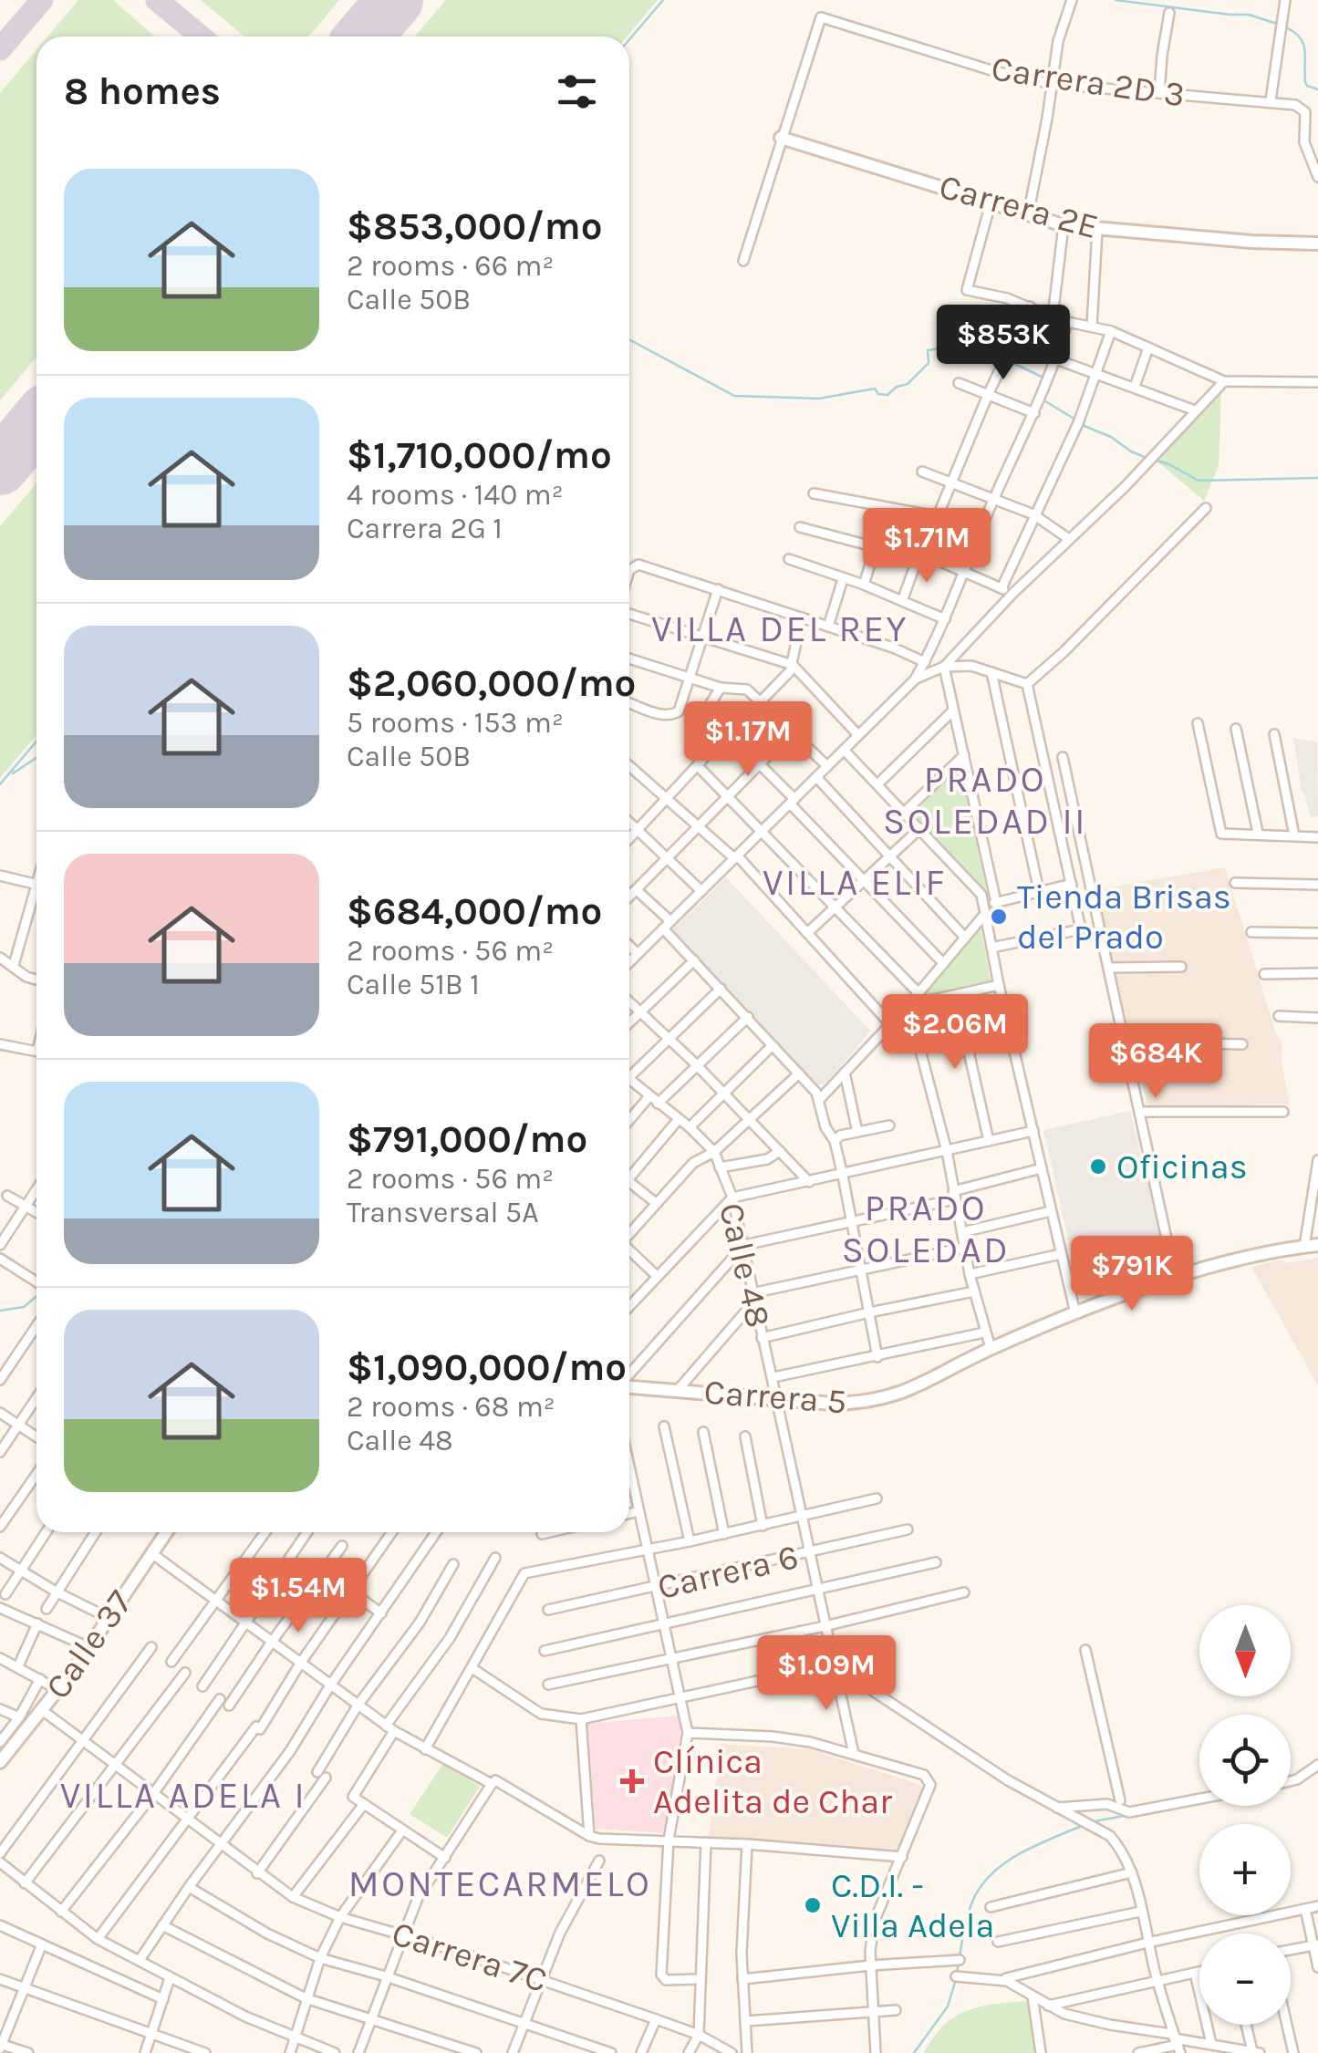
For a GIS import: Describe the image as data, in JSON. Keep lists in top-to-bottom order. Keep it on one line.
{"streets":{"main road":["Carrera 2E","Carrera 5","Calle 37"],"street":["Carrera 2D 3","Calle 48","Carrera 6","Carrera 7C"]},"crossings":[["Carrera 2D 3","Carrera 2E"],["Calle 48","Carrera 5"],["Calle 48","Carrera 6"],["Calle 37","Carrera 7C"]],"districts":["VILLA DEL REY","PRADO SOLEDAD II","VILLA ELIF","PRADO SOLEDAD","VILLA ADELA I","MONTECARMELO"],"places":{"other":["Tienda Brisas del Prado","Oficinas","C.D.I. - Villa Adela"],"health":["Clínica Adelita de Char"]},"north":"bottom","page":{"heading":"8 homes","list":[{"name":"$853,000/mo","note":"2 rooms · 66 m² · Calle 50B"},{"name":"$1,710,000/mo","note":"4 rooms · 140 m² · Carrera 2G 1"},{"name":"$2,060,000/mo","note":"5 rooms · 153 m² · Calle 50B"},{"name":"$684,000/mo","note":"2 rooms · 56 m² · Calle 51B 1"},{"name":"$791,000/mo","note":"2 rooms · 56 m² · Transversal 5A"},{"name":"$1,090,000/mo","note":"2 rooms · 68 m² · Calle 48"}],"price":["$853K","$1.71M","$1.17M","$2.06M","$684K","$791K","$1.54M","$1.09M"],"map_buttons":["+","−"]}}
